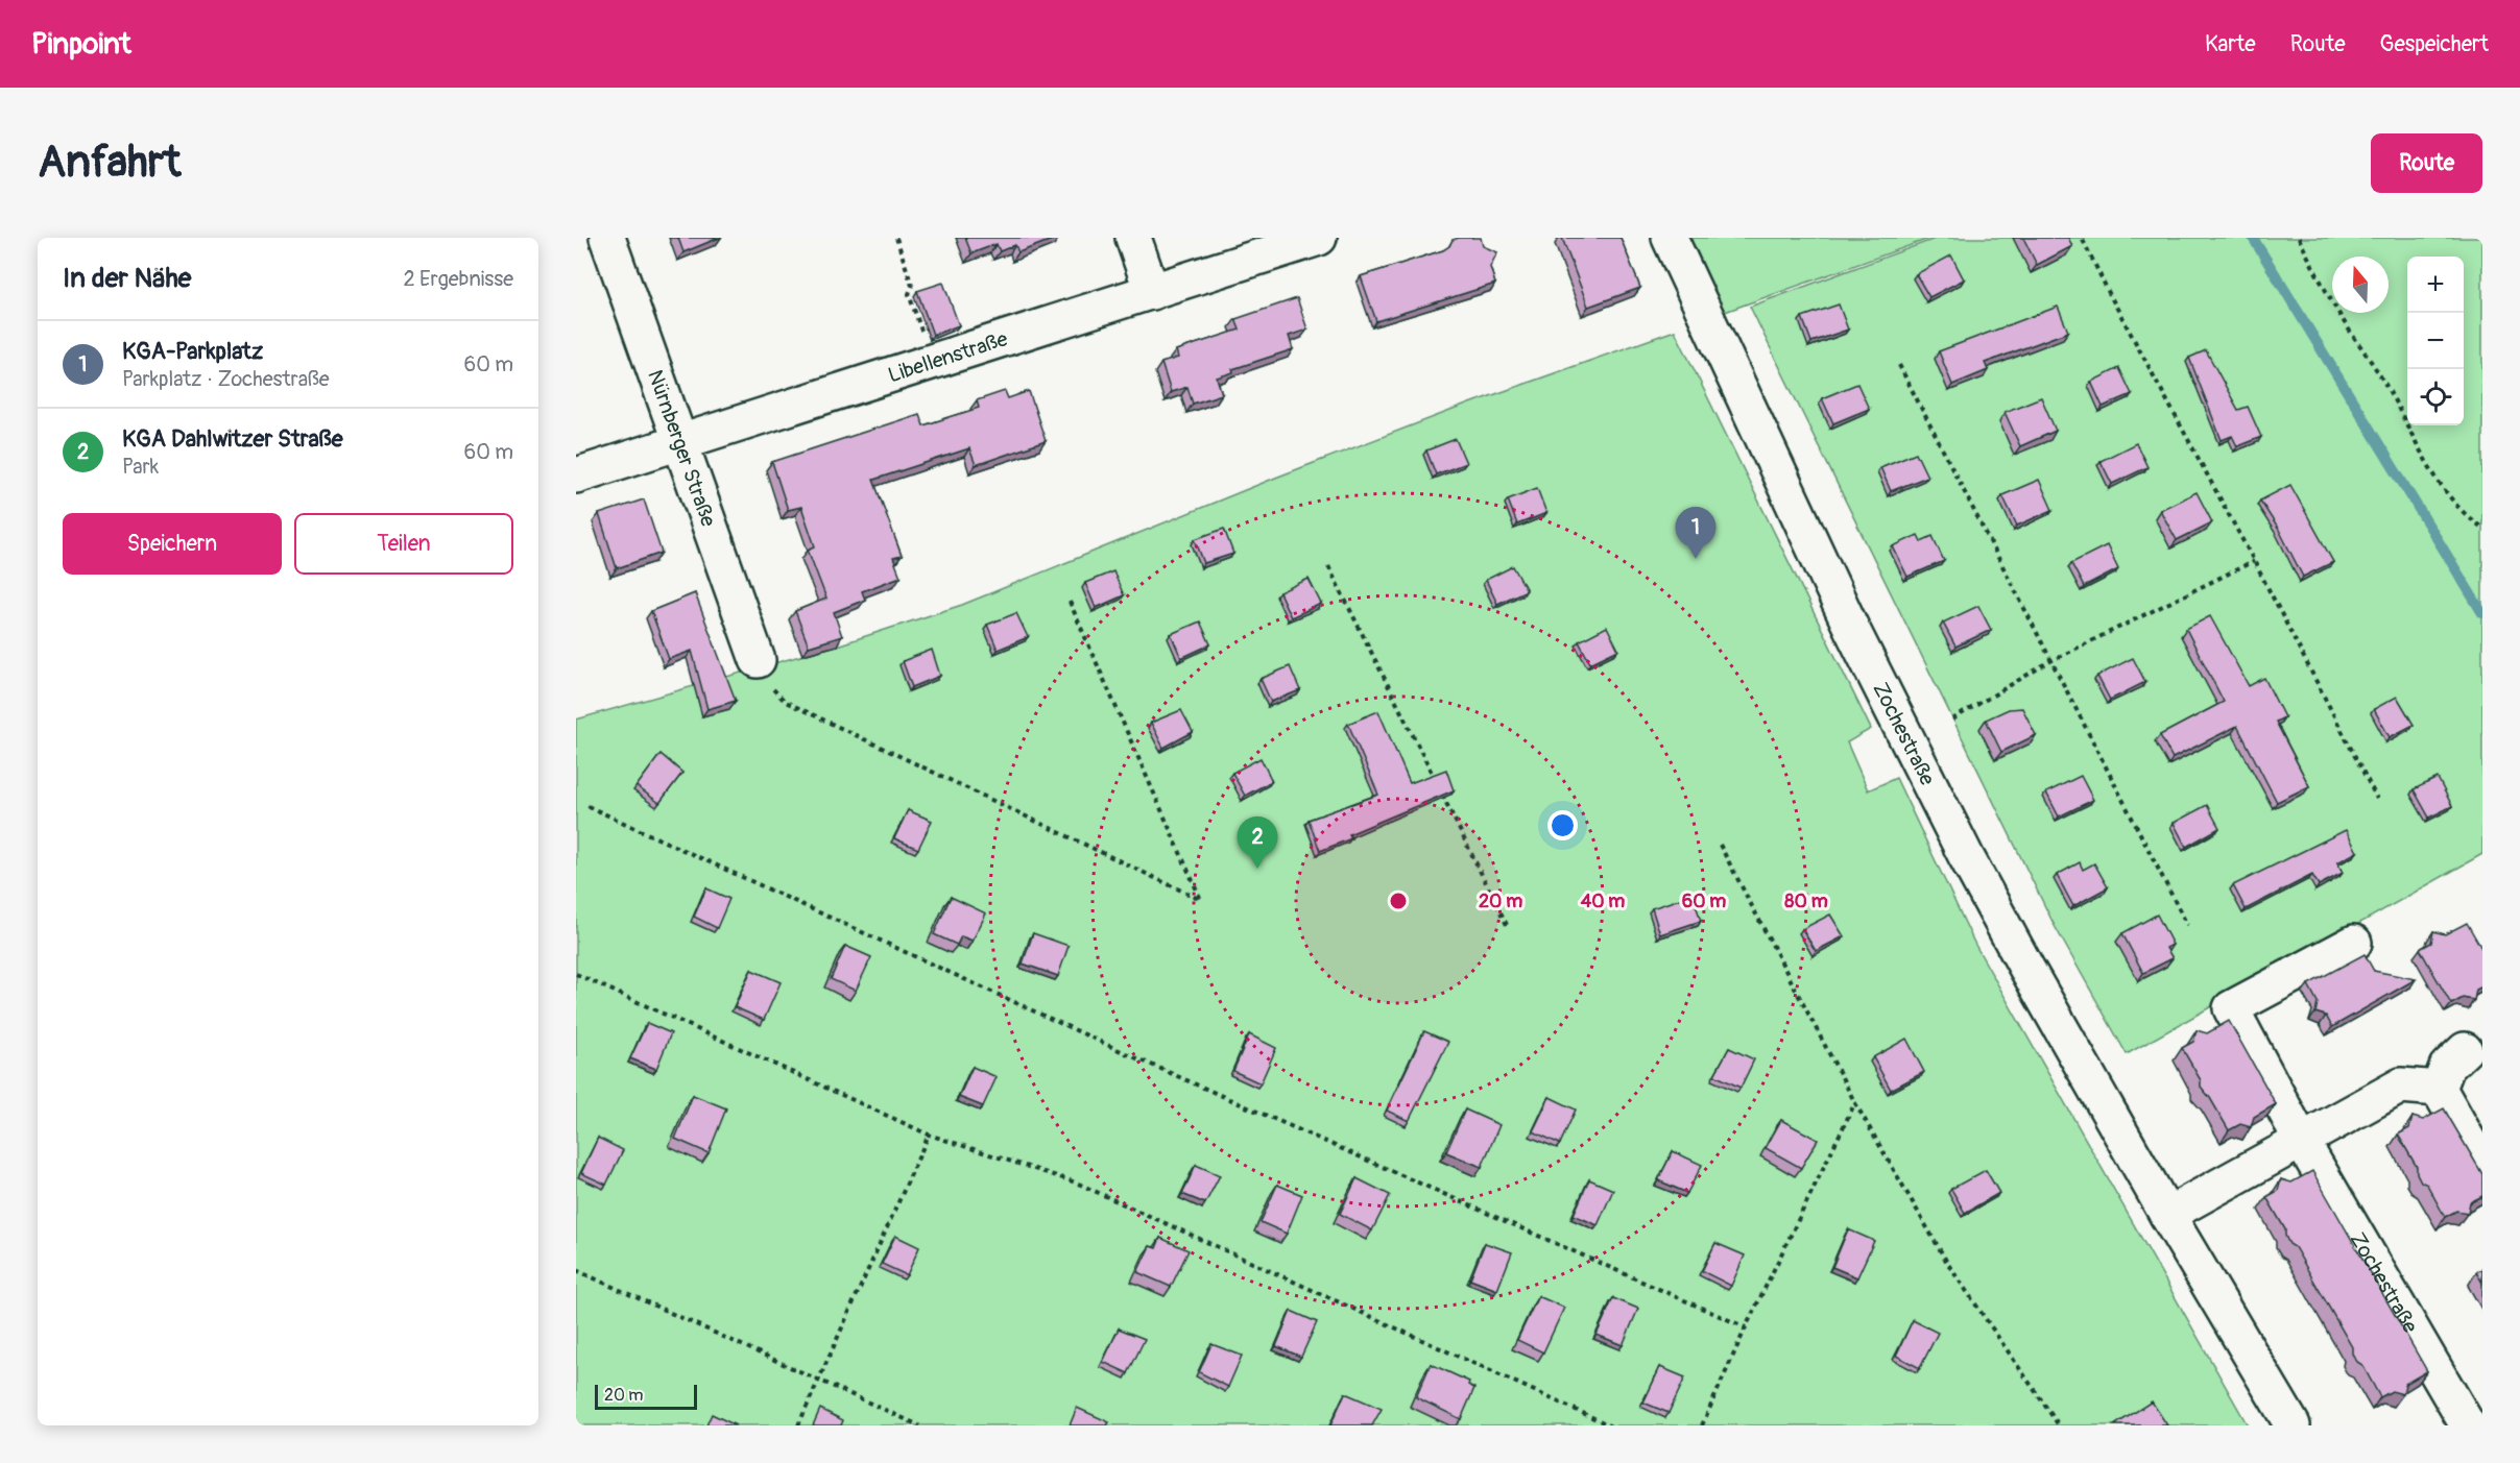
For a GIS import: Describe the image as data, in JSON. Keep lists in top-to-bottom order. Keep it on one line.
{"streets":{"street":["Libellenstraße","Nürnberger Straße","Zochestraße"]},"crossings":[["Libellenstraße","Nürnberger Straße"]],"scale_bar":"20 m","north":"top","page":{"header":"Pinpoint","nav":["Karte","Route","Gespeichert"],"buttons":["Route",["Speichern","Teilen"]],"title":"Anfahrt","heading":["In der Nähe","2 Ergebnisse"],"map_buttons":["+","−"],"list":[{"mark":"1","name":"KGA-Parkplatz","note":"Parkplatz · Zochestraße","value":"60 m"},{"mark":"2","name":"KGA Dahlwitzer Straße","note":"Park","value":"60 m"}],"pins":["1","2"],"scale":"20 m"},"rings":["20 m","40 m","60 m","80 m"]}
